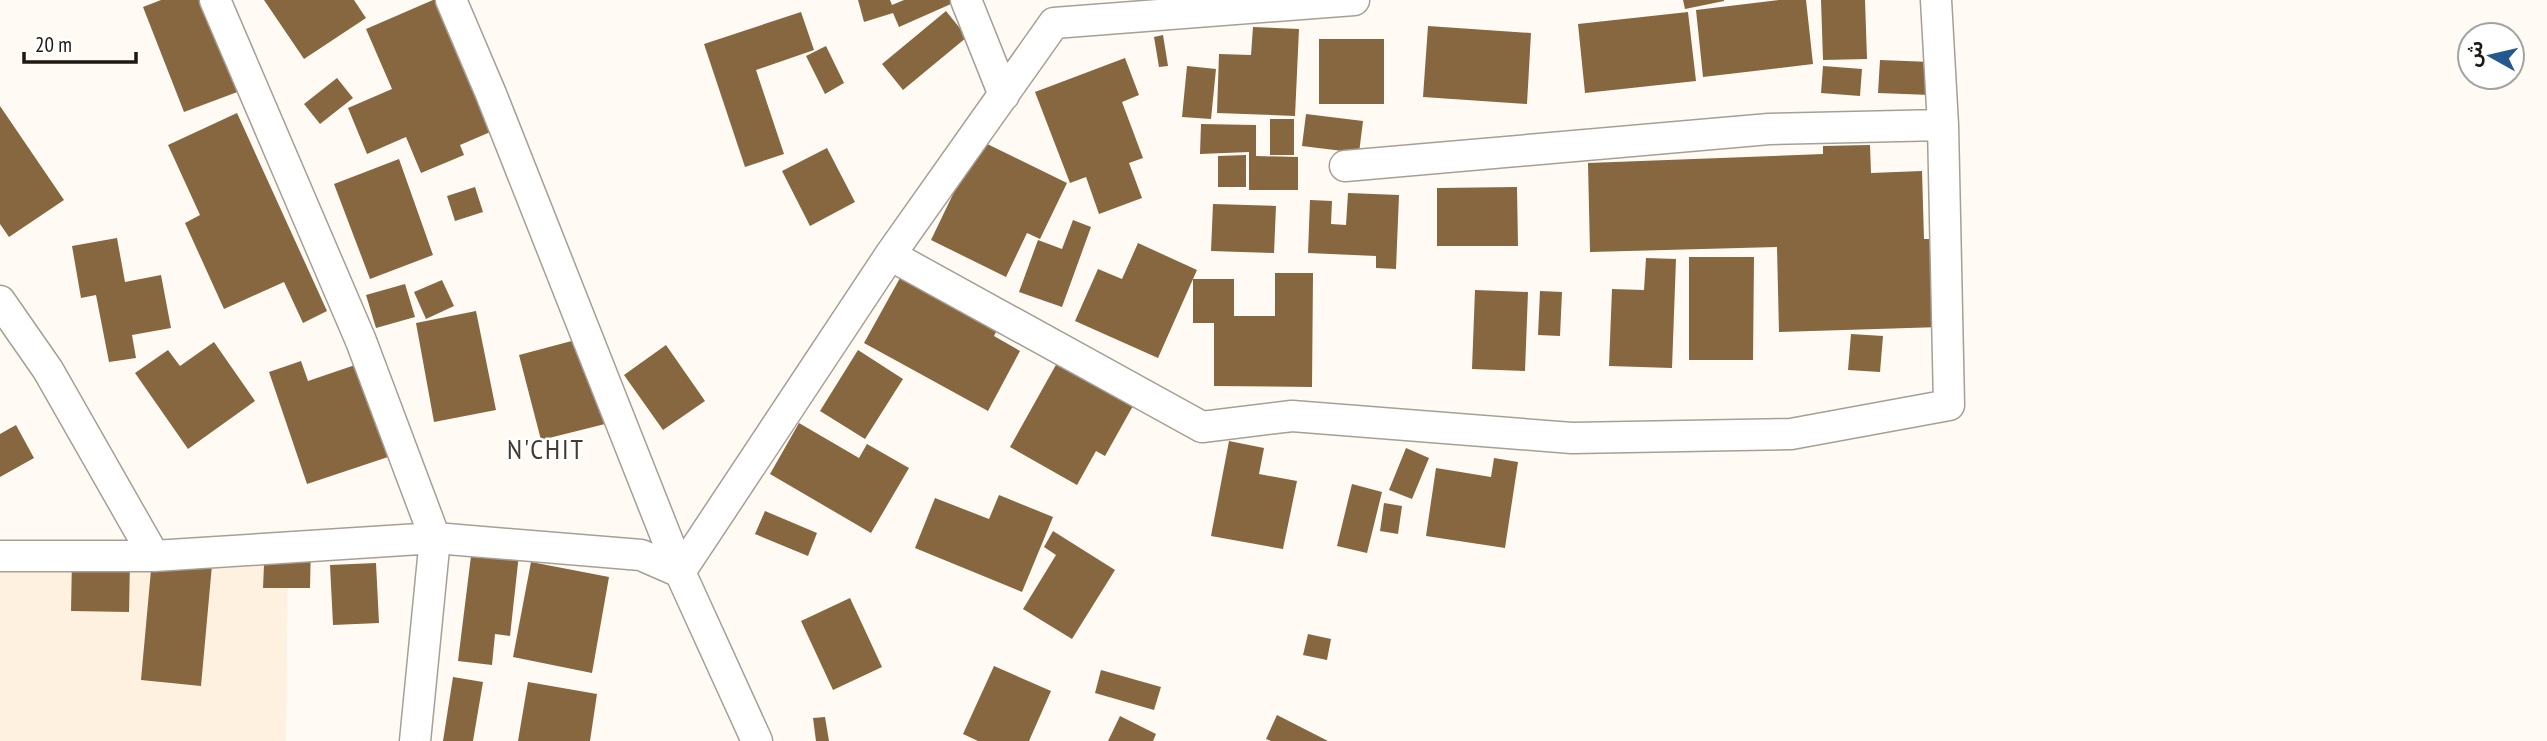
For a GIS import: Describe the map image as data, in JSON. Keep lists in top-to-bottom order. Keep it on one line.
{"districts":["N'CHIT"],"scale_bar":"20 m","north":"left"}
